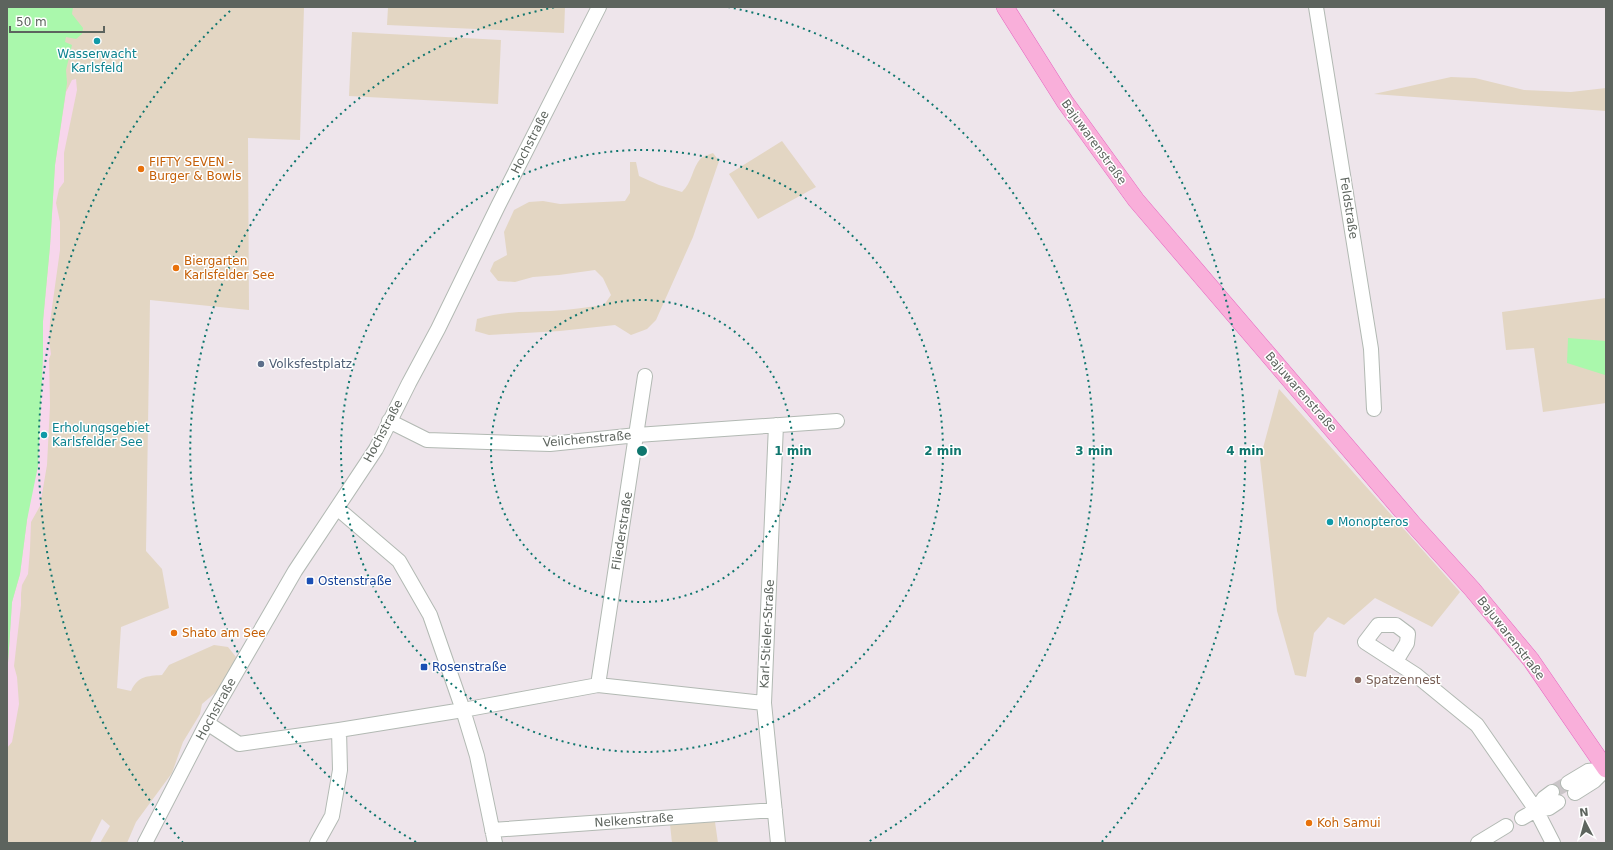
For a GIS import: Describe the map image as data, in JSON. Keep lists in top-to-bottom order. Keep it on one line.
{"streets":{"main road":["Bajuwarenstraße"],"street":["Hochstraße","Feldstraße","Veilchenstraße","Fliederstraße","Karl-Stieler-Straße","Nelkenstraße"]},"crossings":[["Hochstraße","Veilchenstraße"],["Veilchenstraße","Fliederstraße"],["Veilchenstraße","Karl-Stieler-Straße"],["Karl-Stieler-Straße","Nelkenstraße"]],"places":{"other":["Wasserwacht Karlsfeld","FIFTY SEVEN - Burger & Bowls","Biergarten Karlsfelder See","Volksfestplatz","Erholungsgebiet Karlsfelder See","Monopteros","Shato am See","Spatzennest","Koh Samui"],"transit":["Ostenstraße","Rosenstraße"]},"scale_bar":"50 m","north":"top","rings":["1 min","2 min","3 min","4 min"]}
